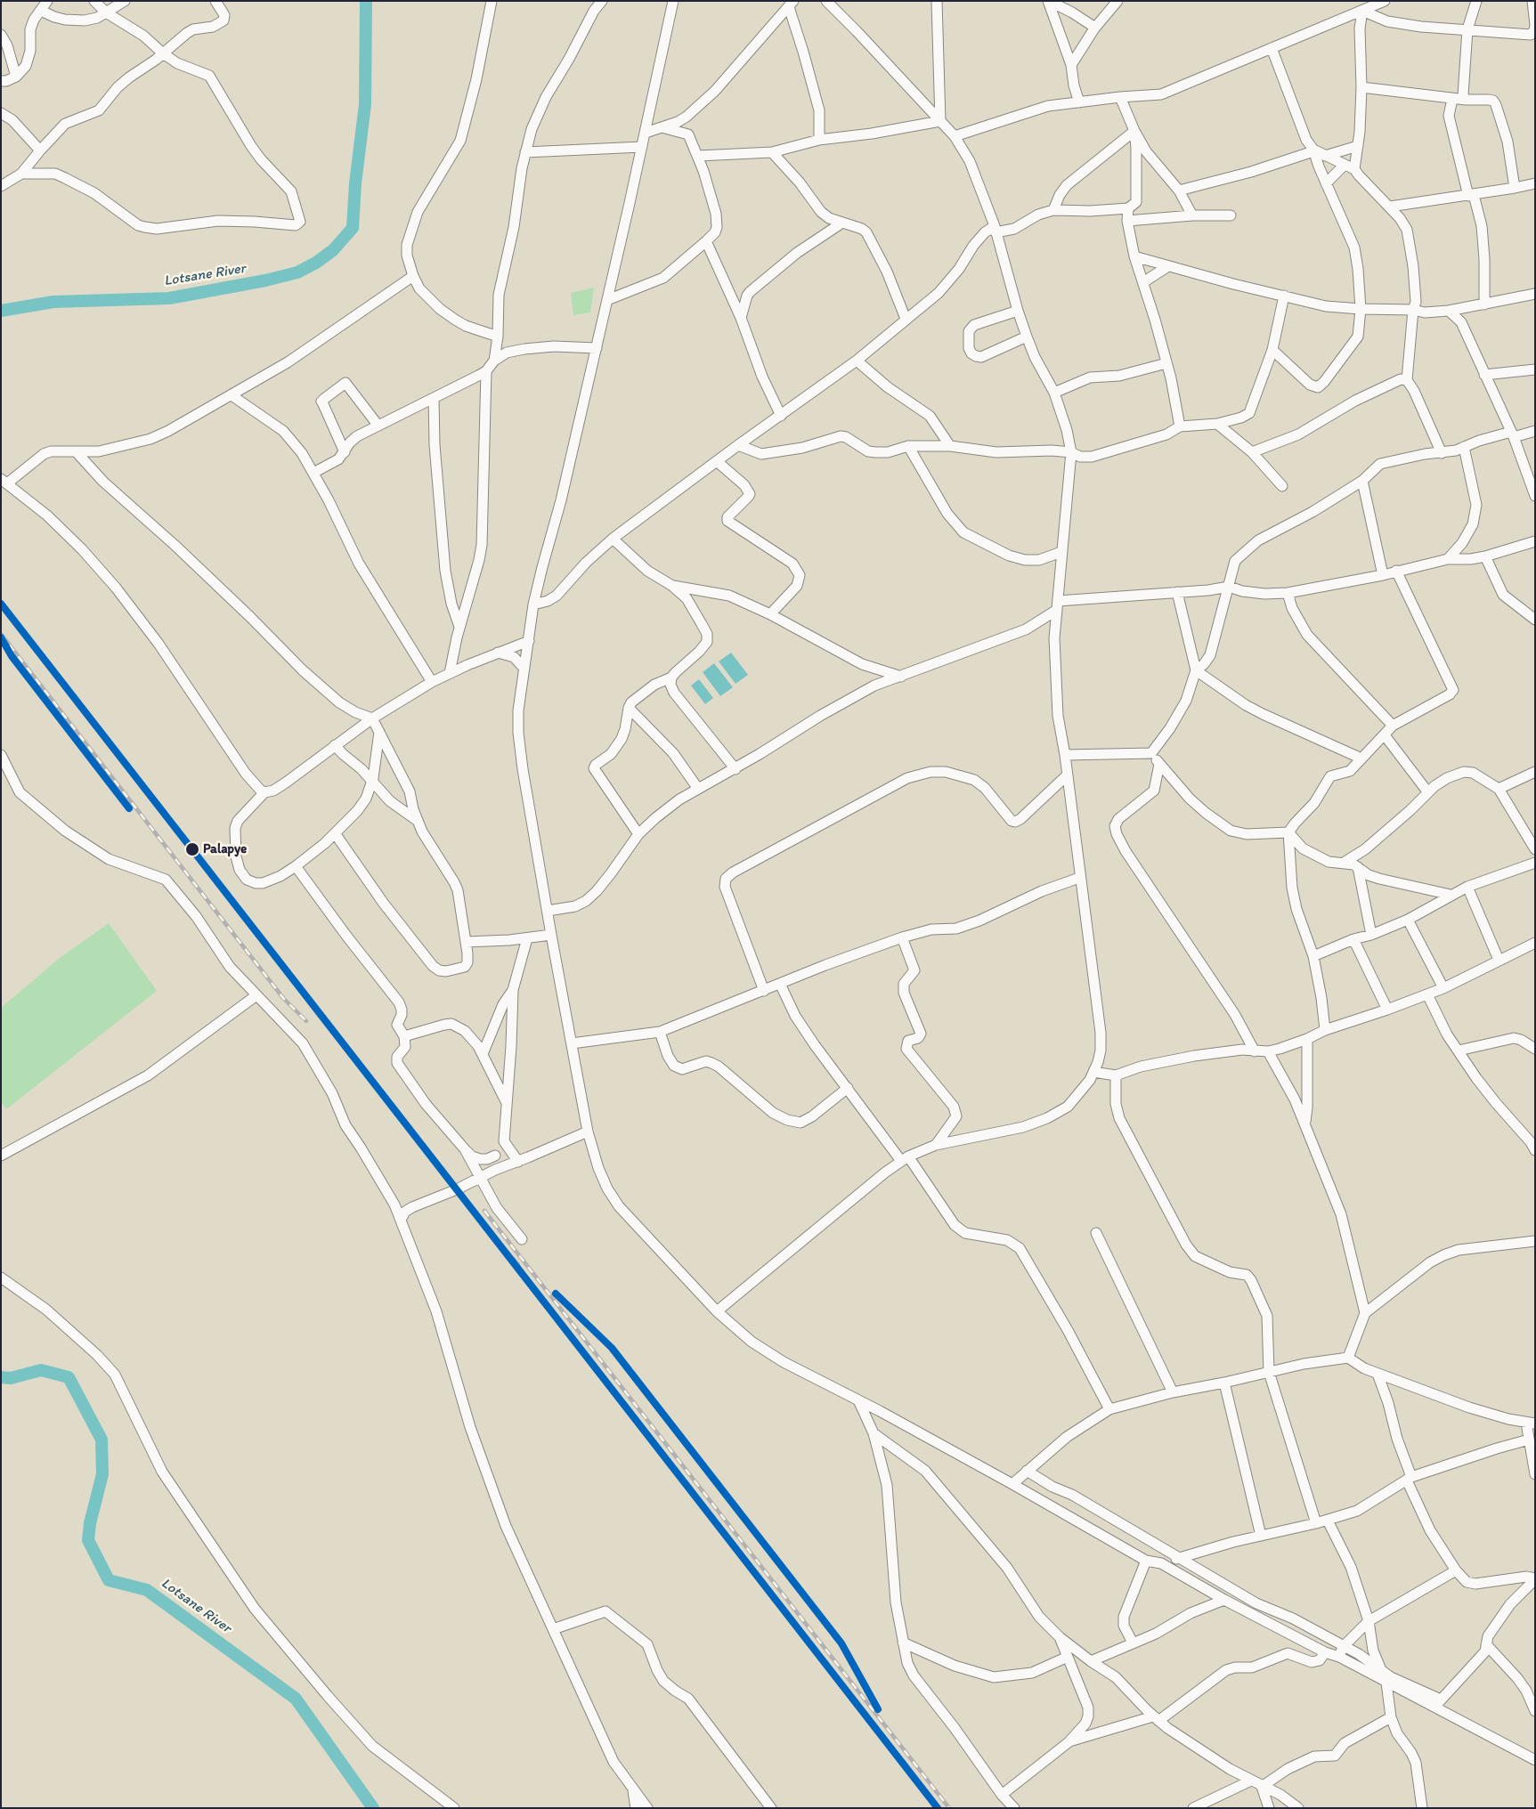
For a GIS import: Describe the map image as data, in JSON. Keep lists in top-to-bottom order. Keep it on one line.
{"water":["Lotsane River"],"places":["Palapye"]}
